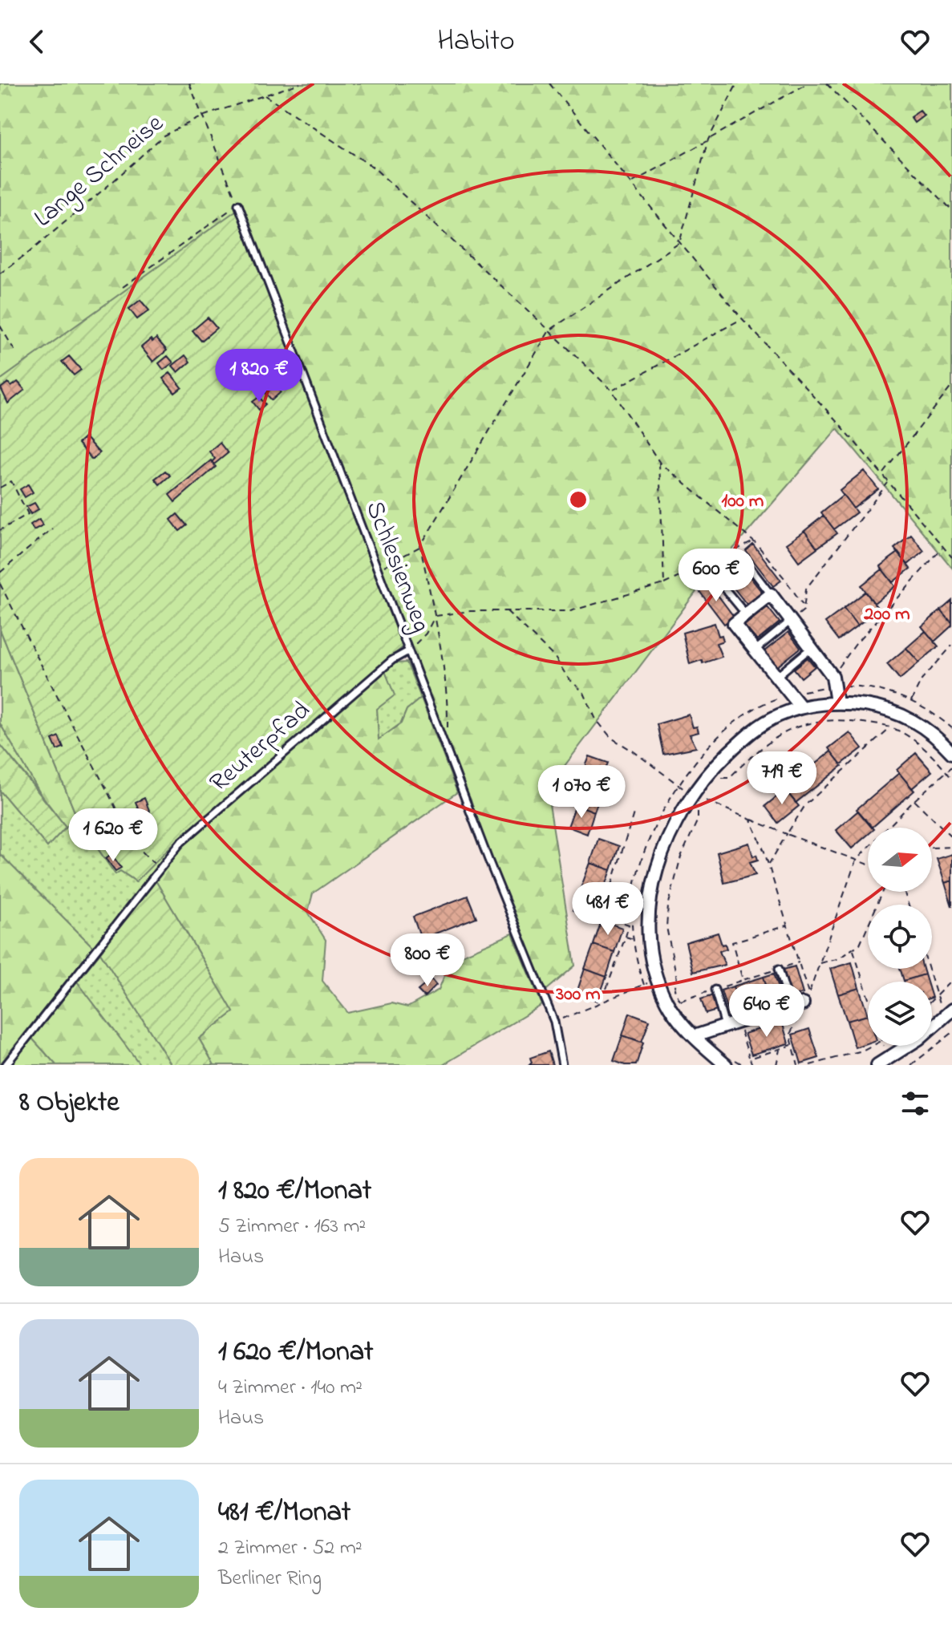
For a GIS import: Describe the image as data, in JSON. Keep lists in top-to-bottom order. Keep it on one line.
{"streets":{"lane":["Schlesienweg","Reuterpfad"],"path":["Lange Schneise"]},"crossings":[["Schlesienweg","Reuterpfad"]],"north":"right","page":{"header":"Habito","price":["1 820 €","600 €","719 €","1 070 €","1 620 €","481 €","800 €","640 €"],"heading":"8 Objekte","list":[{"name":"1 820 €/Monat","note":"5 Zimmer · 163 m² · Haus"},{"name":"1 620 €/Monat","note":"4 Zimmer · 140 m² · Haus"},{"name":"481 €/Monat","note":"2 Zimmer · 52 m² · Berliner Ring"}]},"rings":["100 m","200 m","300 m"]}
